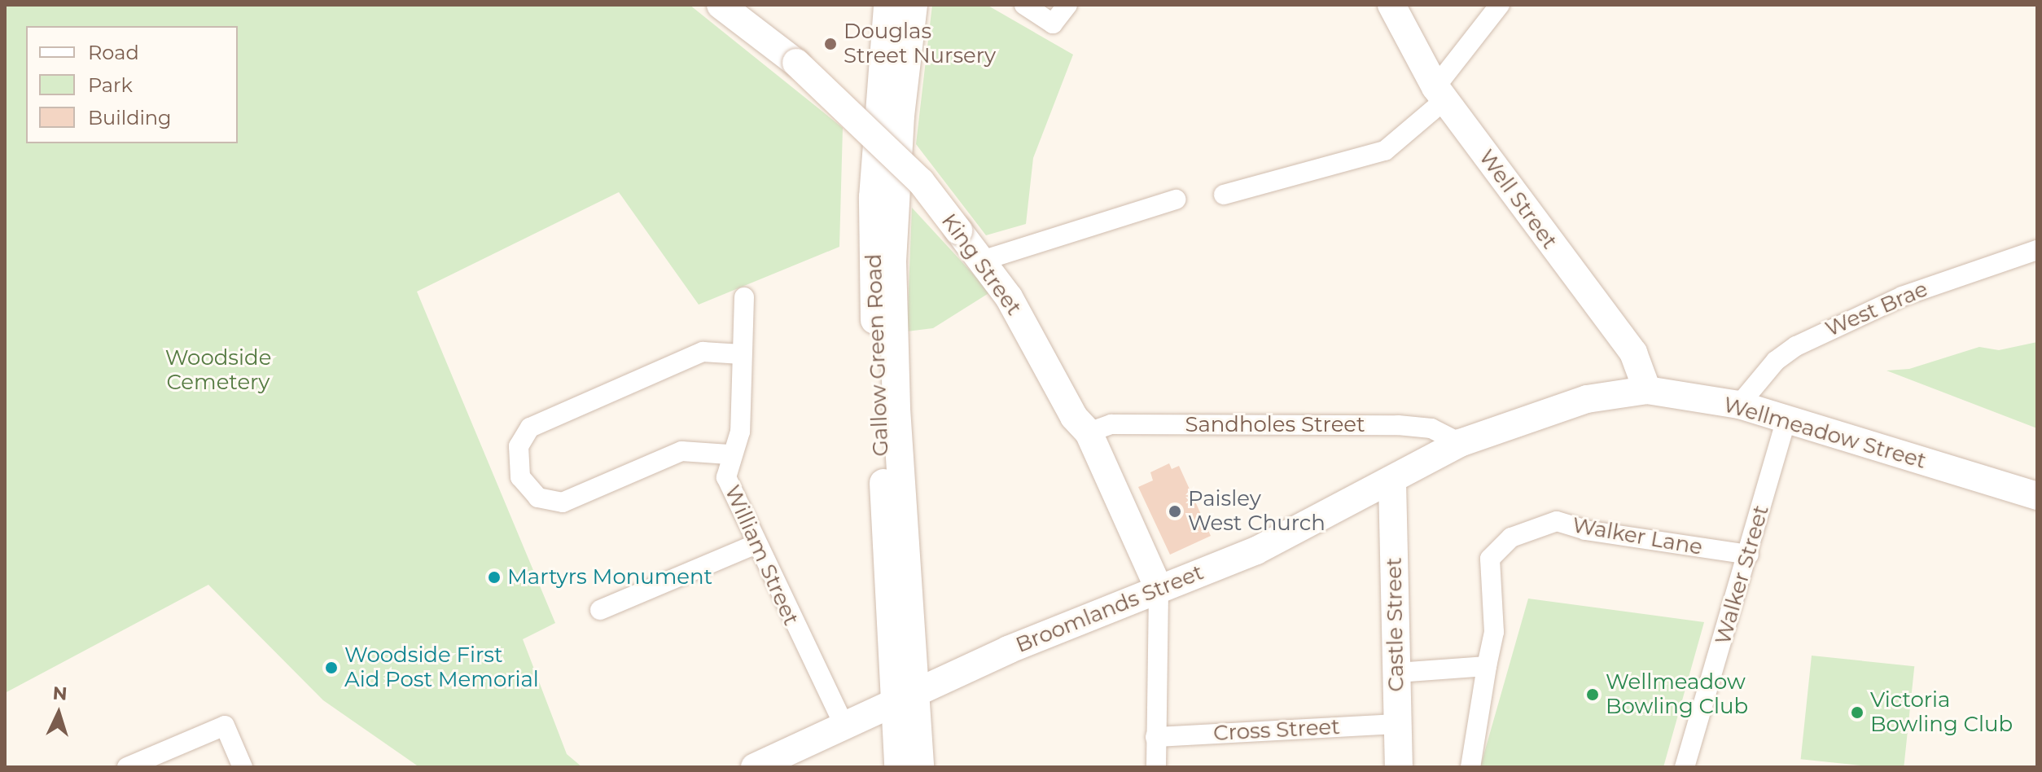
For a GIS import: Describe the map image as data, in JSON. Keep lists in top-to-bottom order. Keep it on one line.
{"streets":{"street":["Well Street","King Street","West Brae","Gallow Green Road","Sandholes Street","Wellmeadow Street","Walker Lane","William Street","Walker Street","Broomlands Street","Castle Street","Cross Street"]},"crossings":[["Well Street","Wellmeadow Street"],["King Street","Sandholes Street"],["King Street","Broomlands Street"],["West Brae","Wellmeadow Street"],["Gallow Green Road","Broomlands Street"],["Sandholes Street","Wellmeadow Street"],["Sandholes Street","Broomlands Street"],["Wellmeadow Street","Walker Street"],["Wellmeadow Street","Broomlands Street"],["Walker Lane","Walker Street"],["William Street","Broomlands Street"],["Broomlands Street","Castle Street"],["Castle Street","Cross Street"]],"parks":["Woodside Cemetery"],"places":["Douglas Street Nursery","Paisley West Church","Martyrs Monument","Woodside First Aid Post Memorial","Wellmeadow Bowling Club","Victoria Bowling Club"],"legend":["Road","Park","Building"],"north":"top"}
